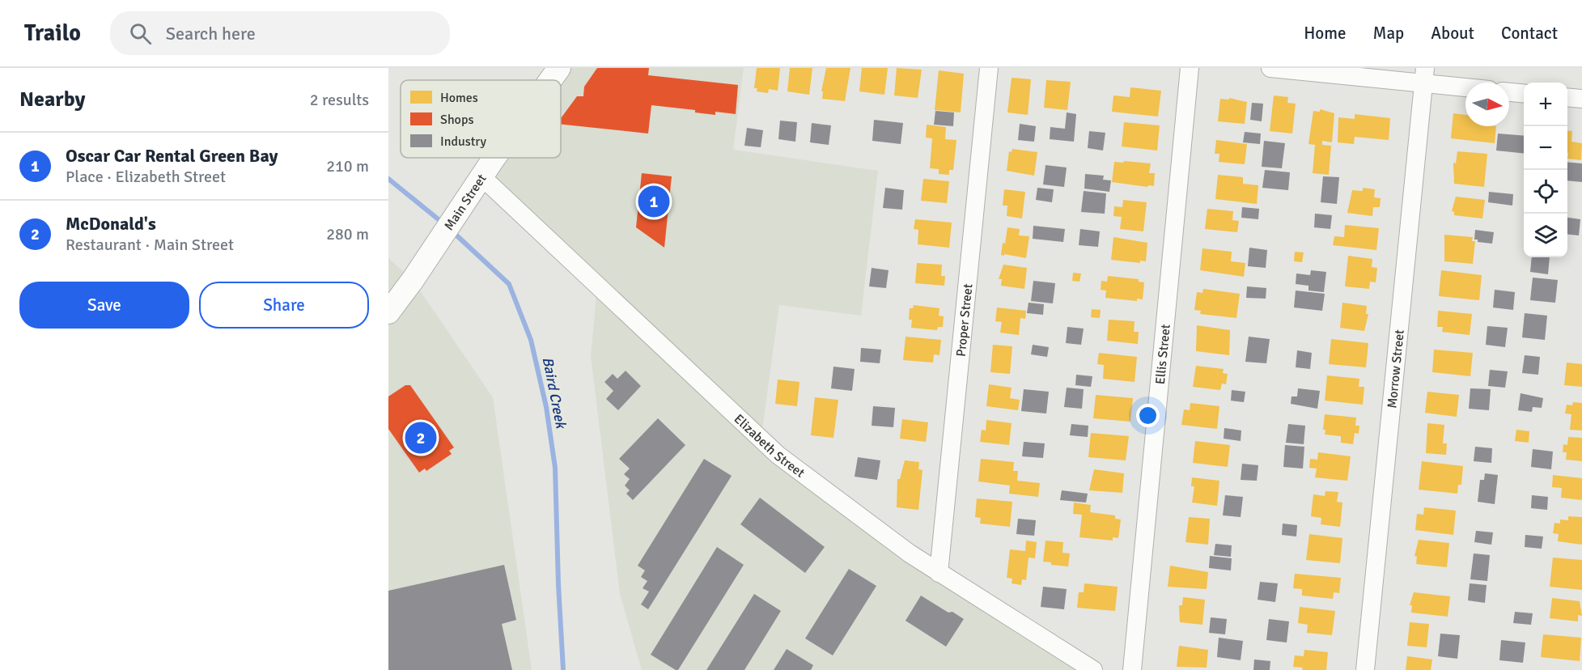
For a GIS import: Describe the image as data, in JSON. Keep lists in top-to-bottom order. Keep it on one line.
{"streets":{"main road":["Main Street"],"street":["Proper Street","Ellis Street","Morrow Street","Elizabeth Street"]},"crossings":[["Main Street","Elizabeth Street"],["Proper Street","Elizabeth Street"]],"water":["Baird Creek"],"legend":["Homes","Shops","Industry"],"north":"right","page":{"header":"Trailo","search":"Search here","nav":["Home","Map","About","Contact"],"heading":["Nearby","2 results"],"map_buttons":["+","−"],"list":[{"mark":"1","name":"Oscar Car Rental Green Bay","note":"Place · Elizabeth Street","value":"210 m"},{"mark":"2","name":"McDonald's","note":"Restaurant · Main Street","value":"280 m"}],"pins":["1","2"],"buttons":["Save","Share"]}}
